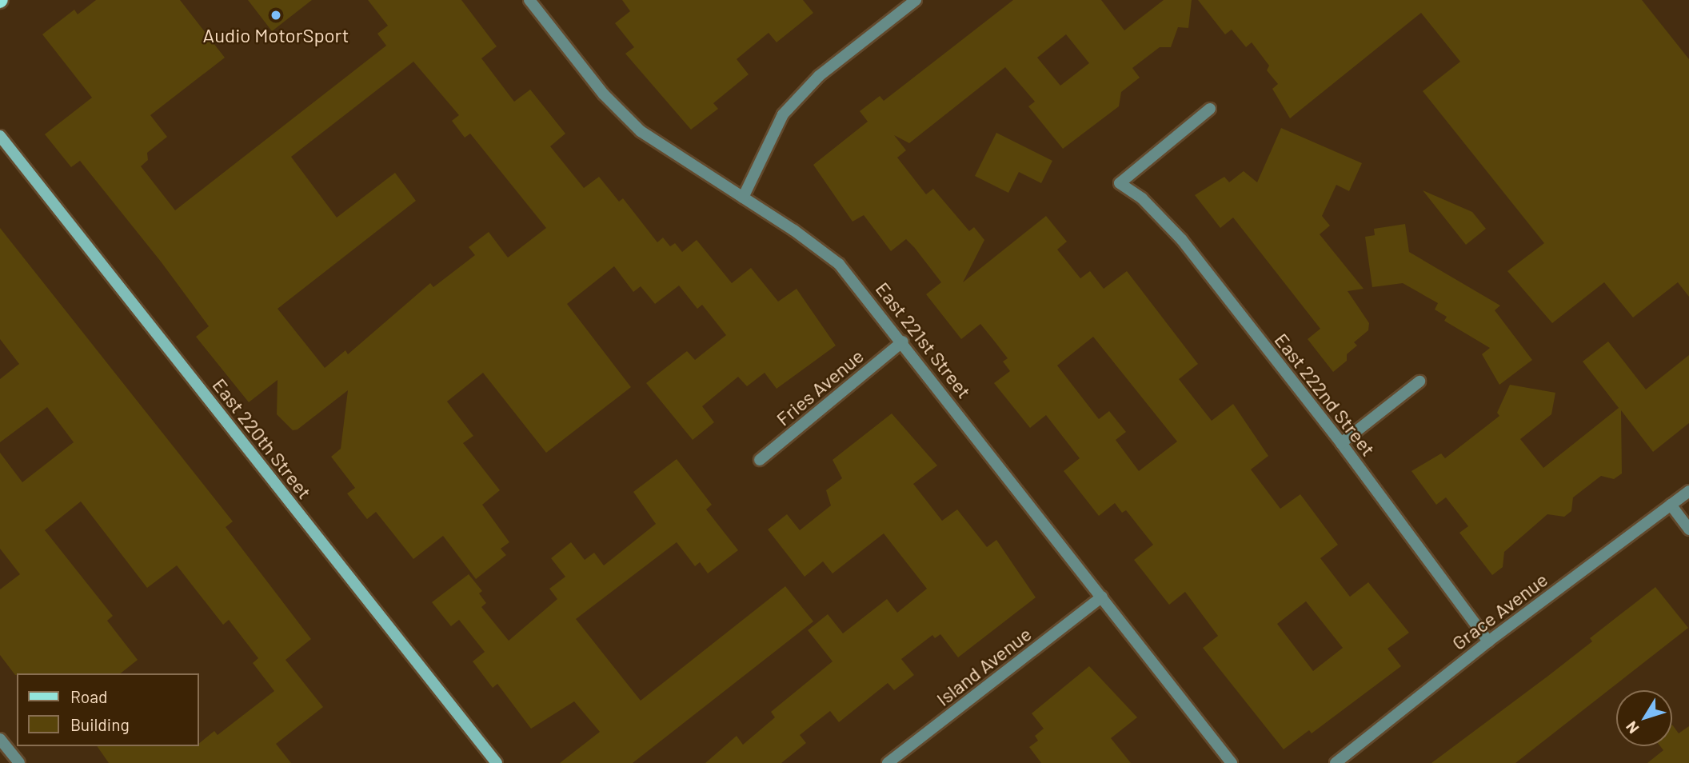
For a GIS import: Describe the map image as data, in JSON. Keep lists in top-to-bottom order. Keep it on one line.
{"streets":{"street":["East 221st Street","Fries Avenue","East 222nd Street","East 220th Street","Grace Avenue","Island Avenue"]},"crossings":[["East 221st Street","Fries Avenue"],["East 221st Street","Island Avenue"],["East 222nd Street","Grace Avenue"]],"places":["Audio MotorSport"],"legend":["Road","Building"],"north":"bottom left"}
